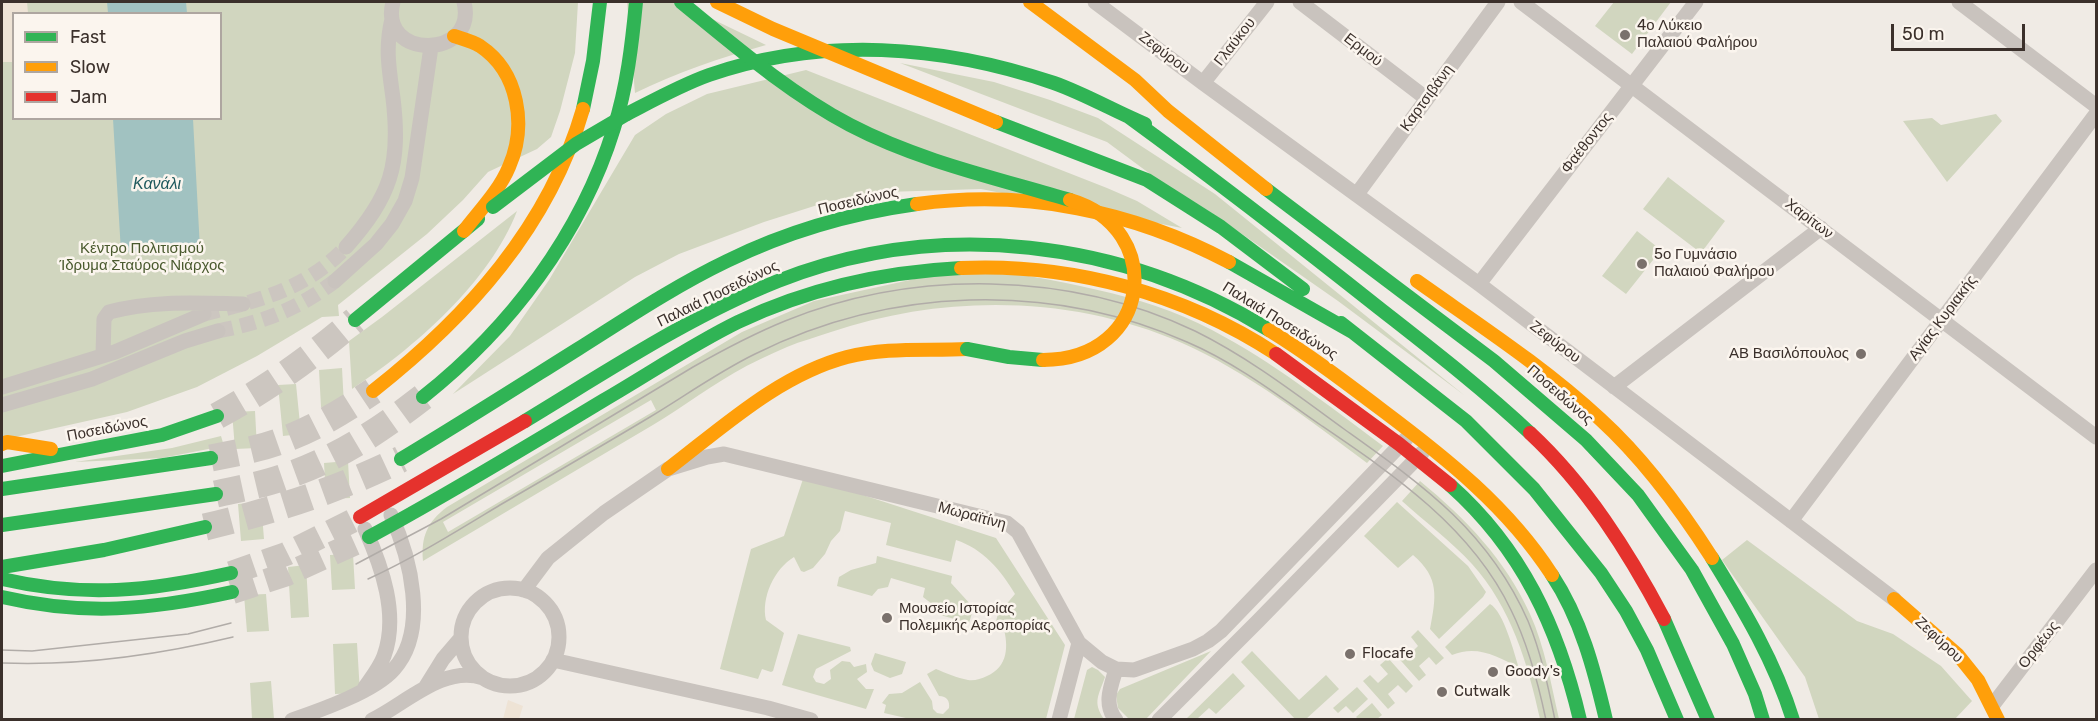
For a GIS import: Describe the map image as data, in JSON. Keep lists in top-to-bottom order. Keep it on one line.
{"streets":{"main road":["Ζεφύρου","Ποσειδώνος","Παλαιά Ποσειδώνος","Ορφέως"],"street":["Γλαύκου","Ερμού","Καρτσιβάνη","Φαέθοντος","Χαρίτων","Αγίας Κυριακής","Μωραϊτίνη"]},"crossings":[["Γλαύκου","Ζεφύρου"],["Ερμού","Καρτσιβάνη"],["Ζεφύρου","Καρτσιβάνη"],["Ζεφύρου","Φαέθοντος"],["Ζεφύρου","Αγίας Κυριακής"],["Ζεφύρου","Ορφέως"],["Φαέθοντος","Χαρίτων"],["Χαρίτων","Αγίας Κυριακής"]],"water":["Κανάλι"],"parks":["Κέντρο Πολιτισμού Ίδρυμα Σταύρος Νιάρχος"],"places":["4ο Λύκειο Παλαιού Φαλήρου","5ο Γυμνάσιο Παλαιού Φαλήρου","ΑΒ Βασιλόπουλος","Μουσείο Ιστορίας Πολεμικής Αεροπορίας","Flocafe","Goody's","Cutwalk"],"legend":["Fast","Slow","Jam"],"scale_bar":"50 m"}
